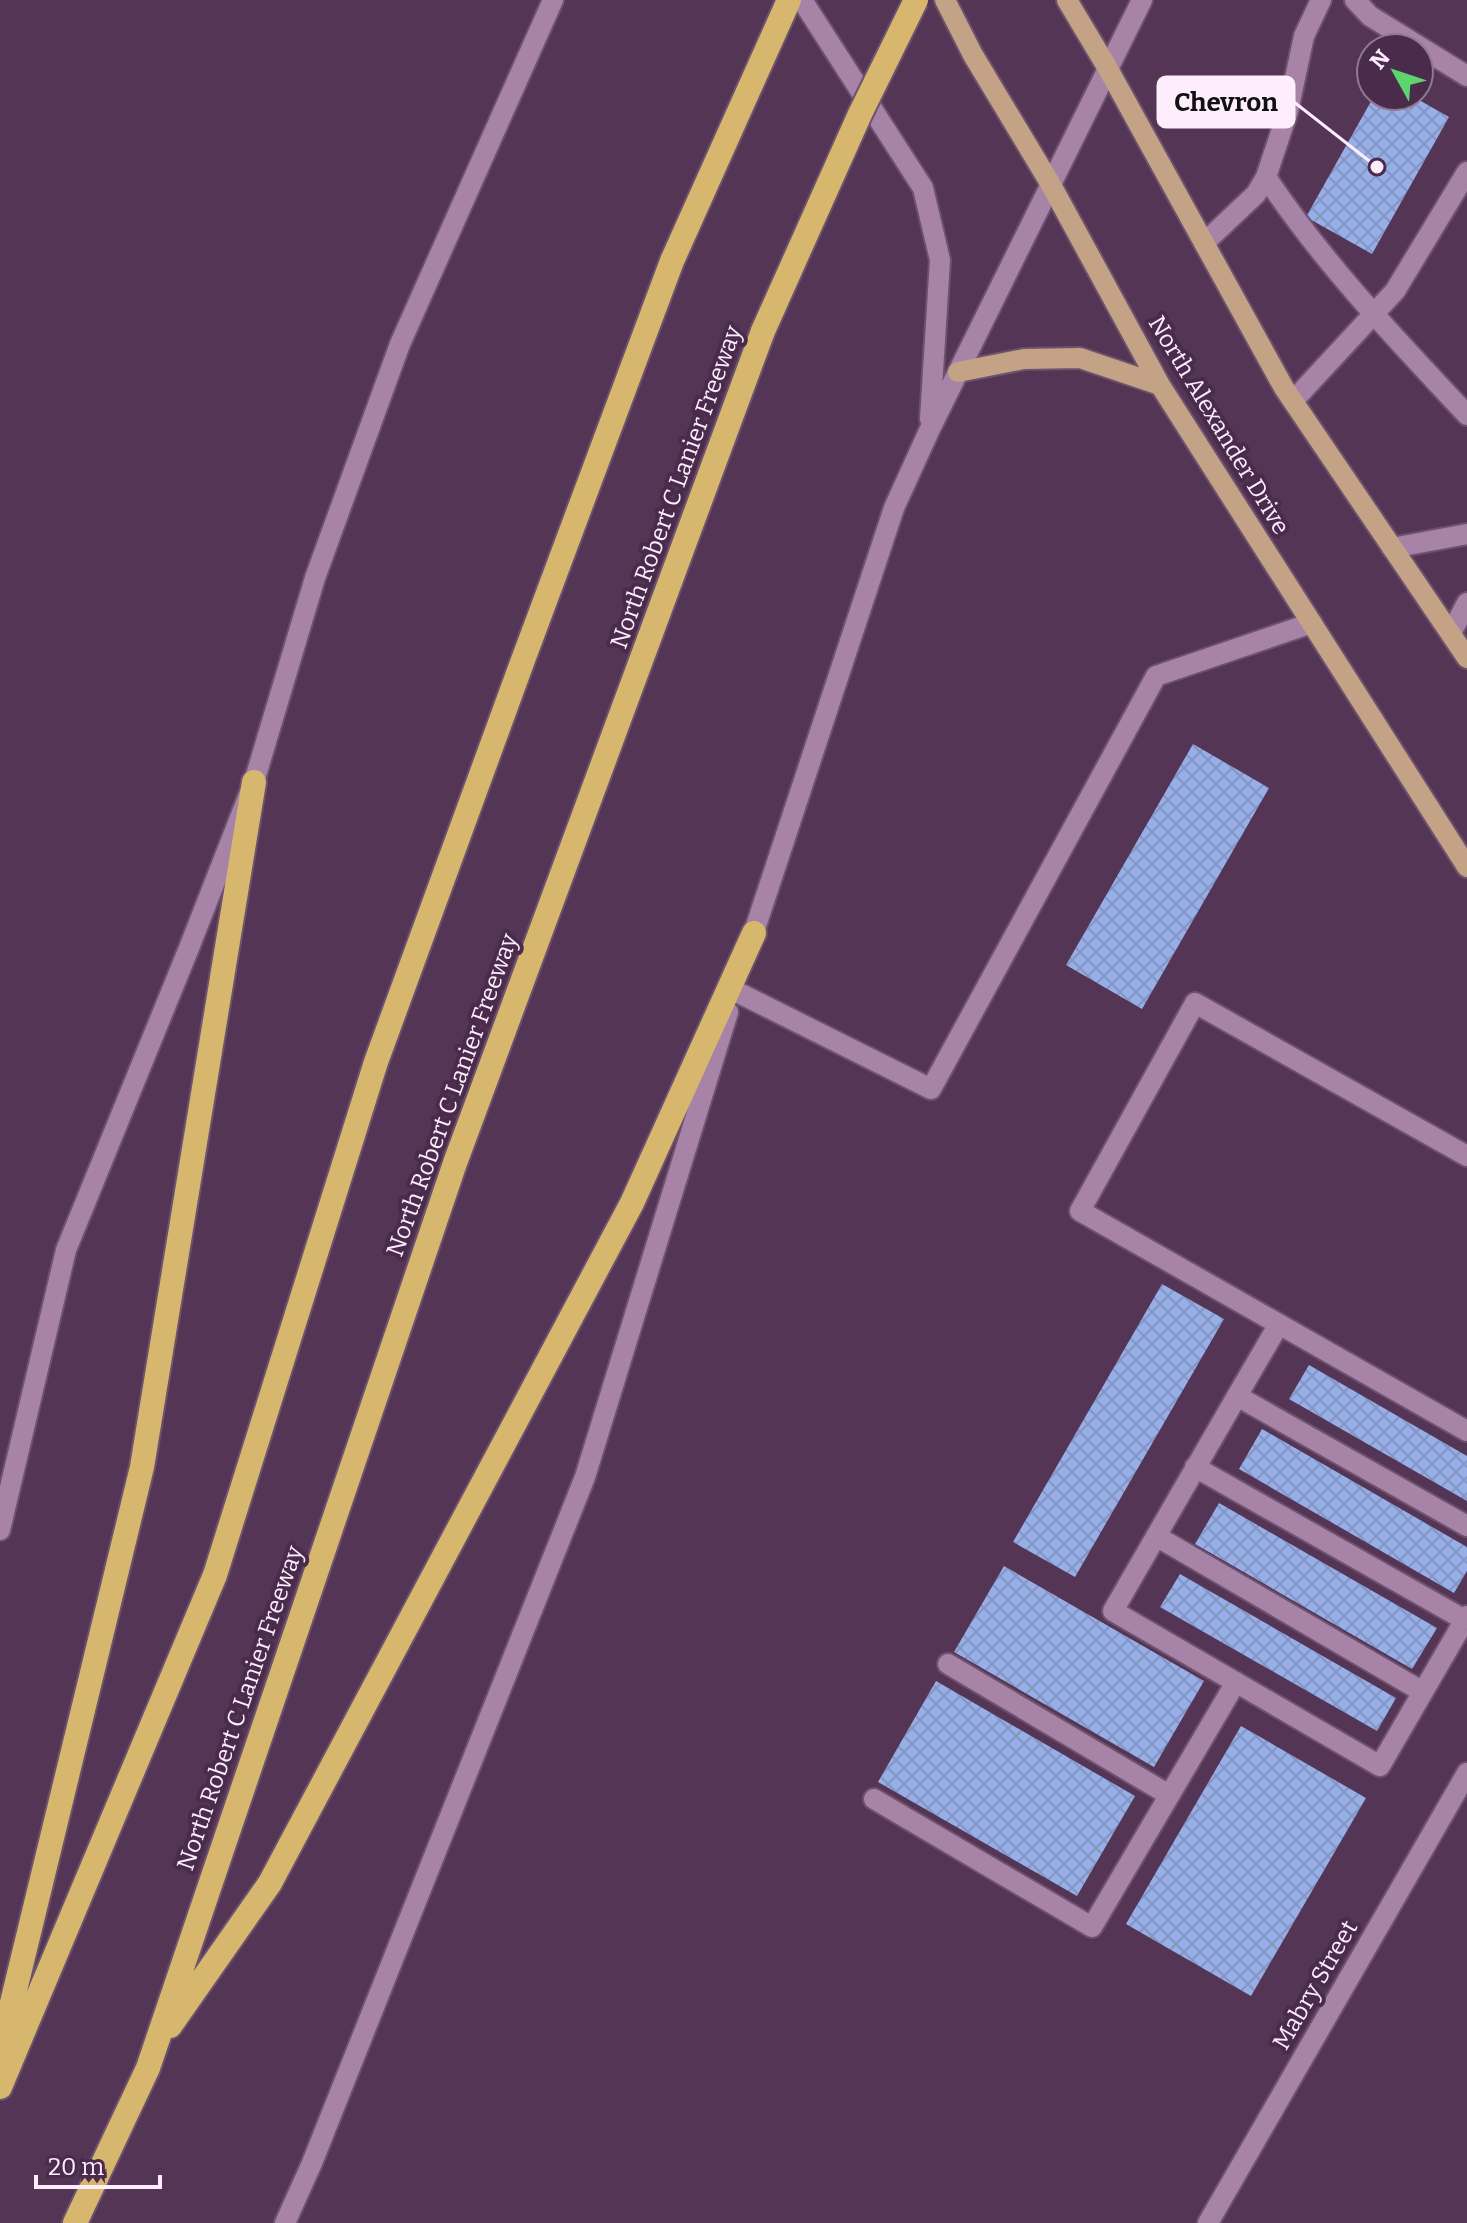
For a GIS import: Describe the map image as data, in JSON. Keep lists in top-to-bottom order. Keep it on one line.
{"streets":{"highway":["North Robert C Lanier Freeway"],"main road":["North Alexander Drive","Mabry Street"]},"places":["Chevron"],"scale_bar":"20 m","north":"top left"}
